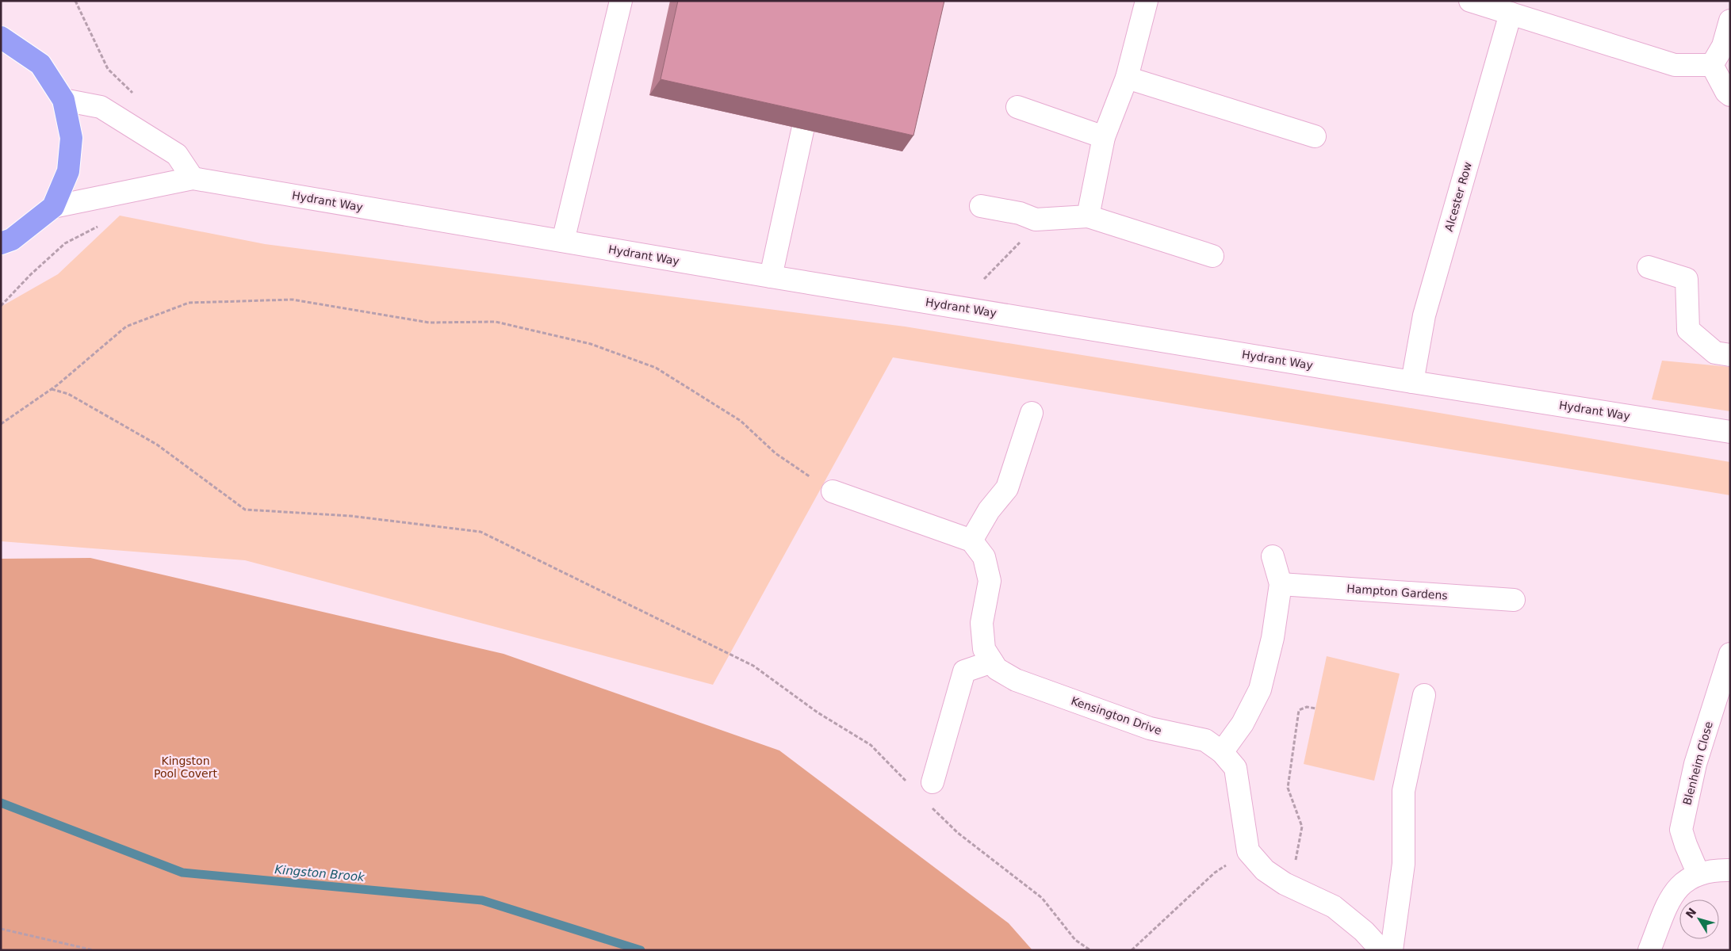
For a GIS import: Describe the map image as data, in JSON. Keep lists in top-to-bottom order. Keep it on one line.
{"streets":{"street":["Alcester Row","Hydrant Way","Hampton Gardens","Kensington Drive","Blenheim Close"]},"crossings":[["Alcester Row","Hydrant Way"]],"water":["Kingston Brook"],"parks":["Kingston Pool Covert"],"north":"top left"}
